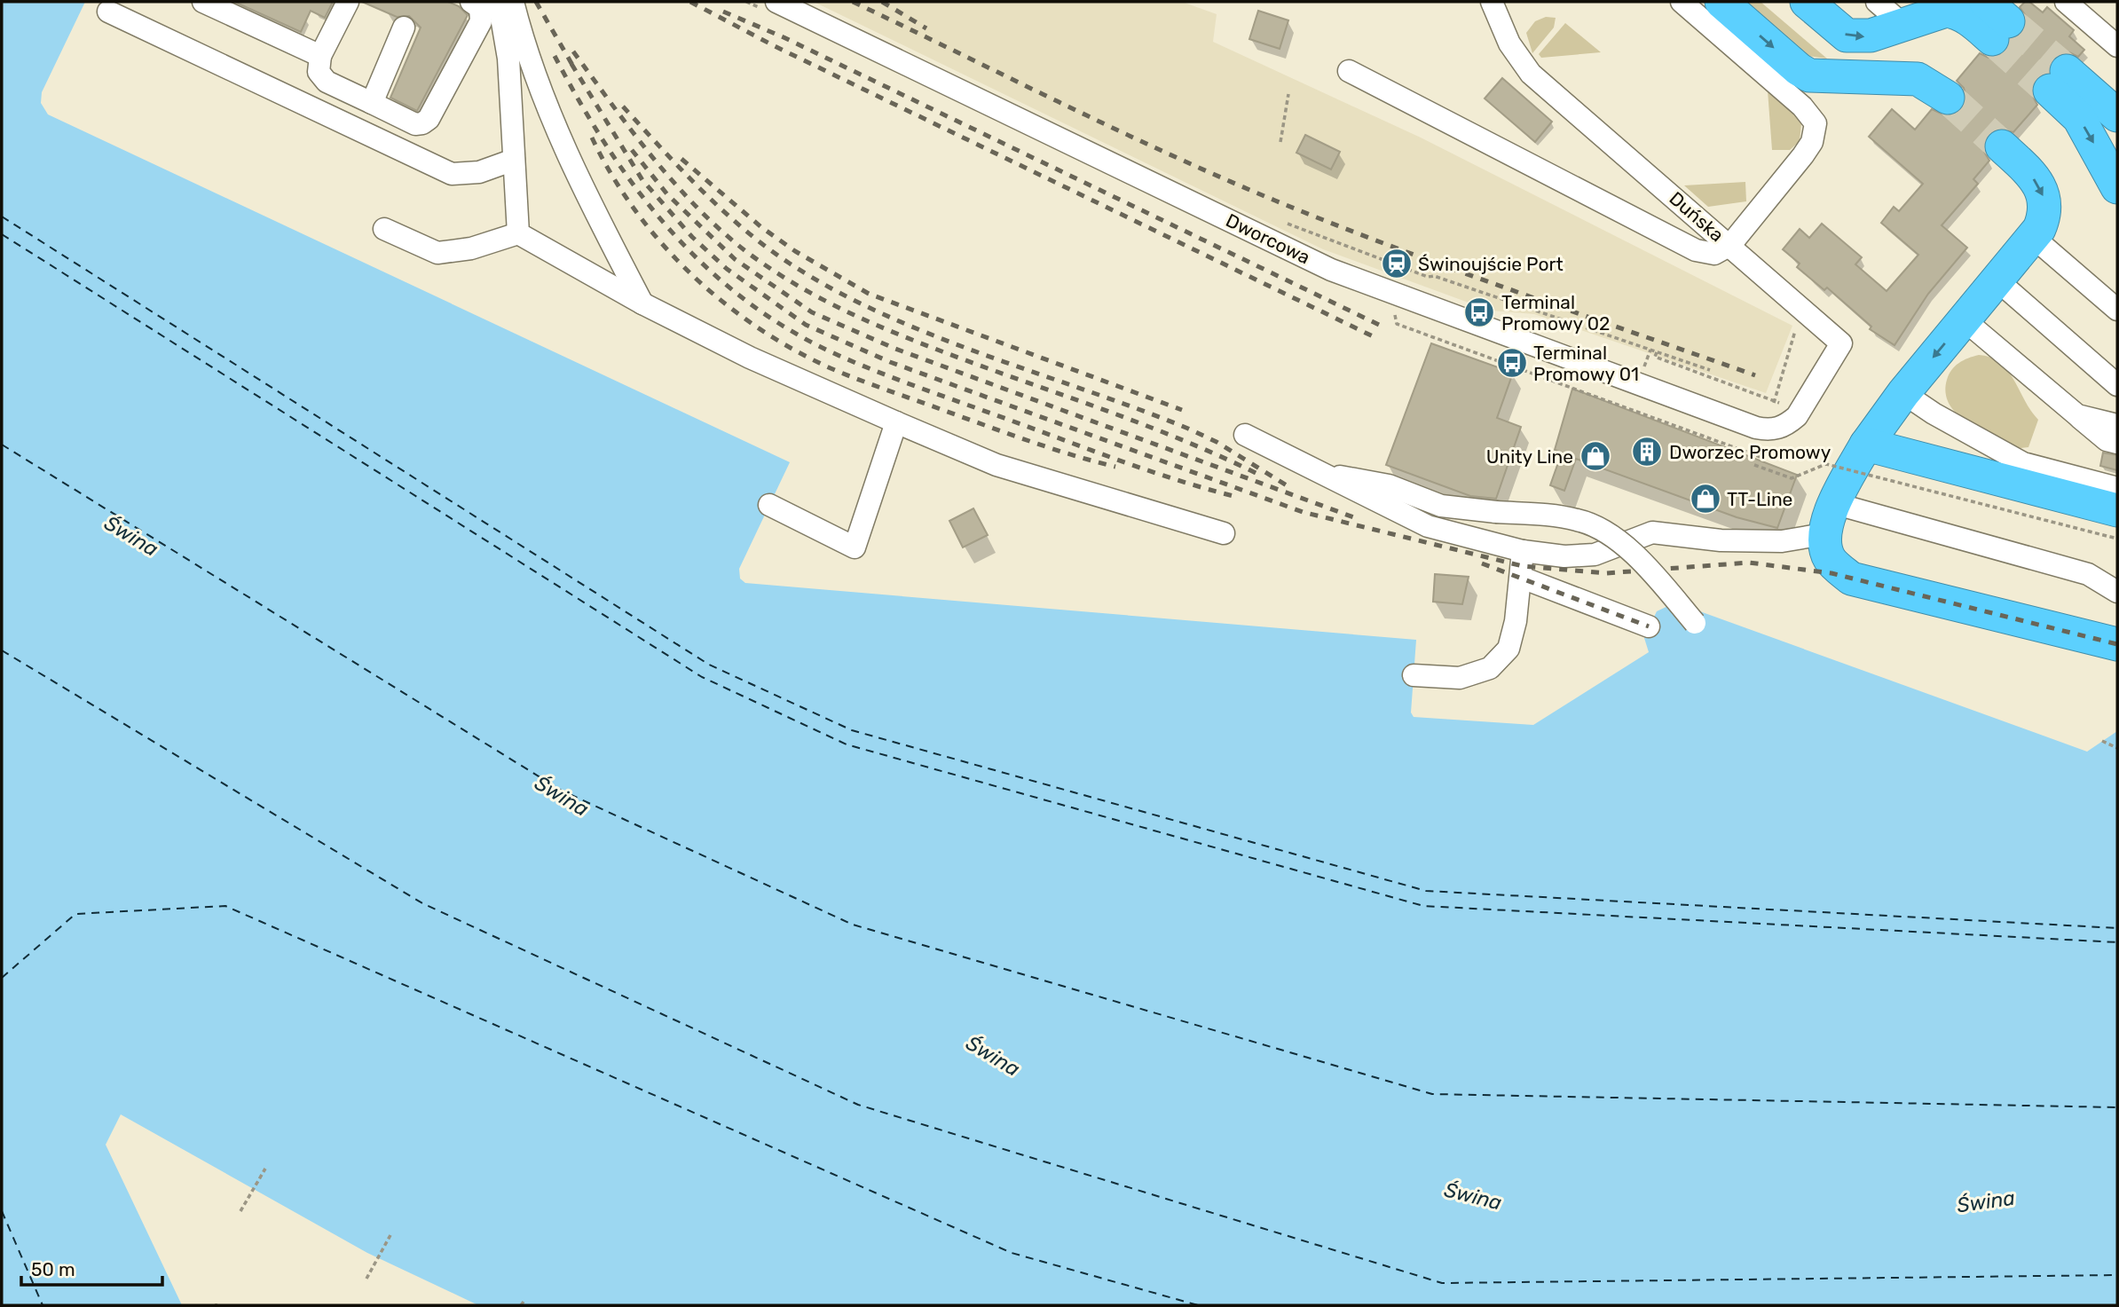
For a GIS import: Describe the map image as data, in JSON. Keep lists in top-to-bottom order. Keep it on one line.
{"streets":{"street":["Duńska","Dworcowa"]},"crossings":[["Duńska","Dworcowa"]],"water":["Świna"],"places":{"station":["Świnoujście Port"],"bus stop":["Terminal Promowy 02","Terminal Promowy 01"],"building":["Dworzec Promowy"],"shop":["Unity Line","TT-Line"]},"scale_bar":"50 m"}
